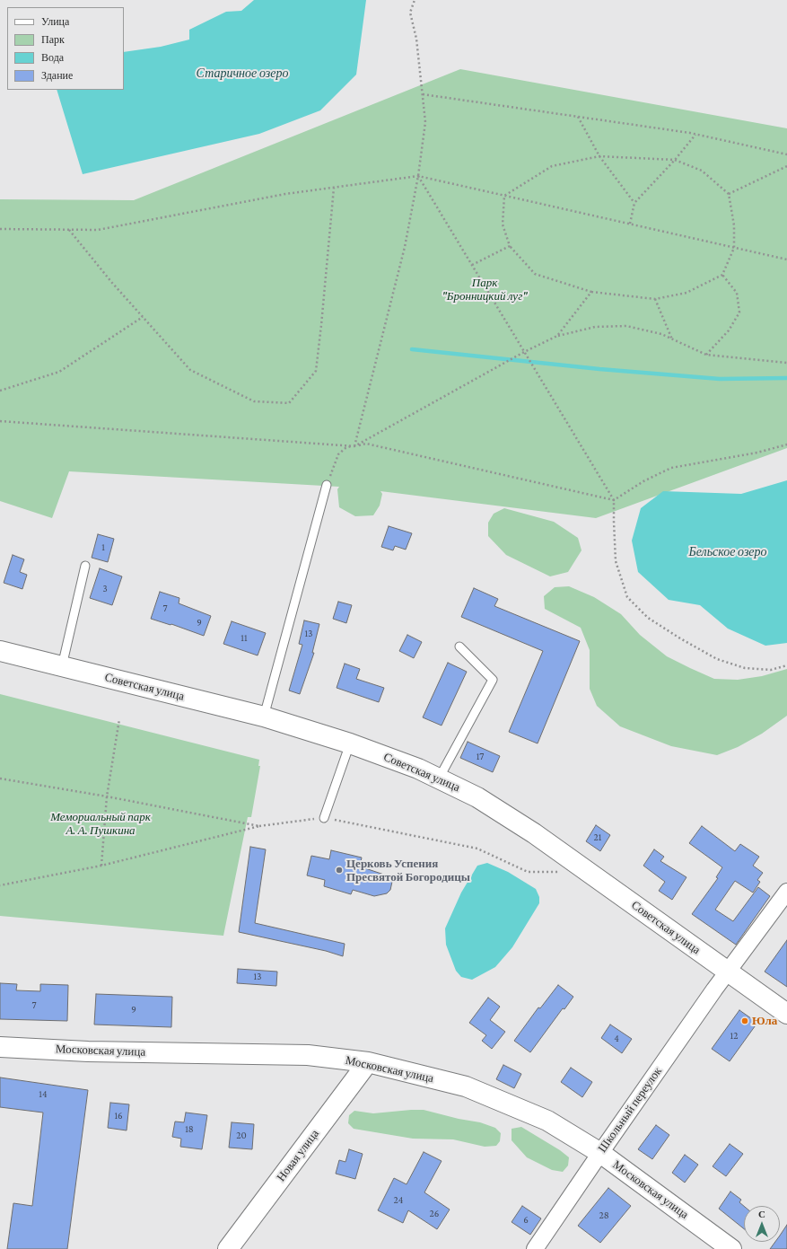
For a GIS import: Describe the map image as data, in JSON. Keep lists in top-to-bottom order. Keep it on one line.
{"streets":{"street":["Советская улица","Московская улица","Школьный переулок","Новая улица"]},"crossings":[["Советская улица","Школьный переулок"],["Московская улица","Школьный переулок"],["Московская улица","Новая улица"]],"water":["Старичное озеро","Бельское озеро"],"parks":["Парк \"Бронницкий луг\"","Мемориальный парк А. А. Пушкина"],"places":["Церковь Успения Пресвятой Богородицы","Юла"],"house_numbers":["1","3","7","9","13","11","17","21","13","7","9","12","4","14","16","18","20","24","26","28","6"],"legend":["Улица","Парк","Вода","Здание"],"north":"top"}
